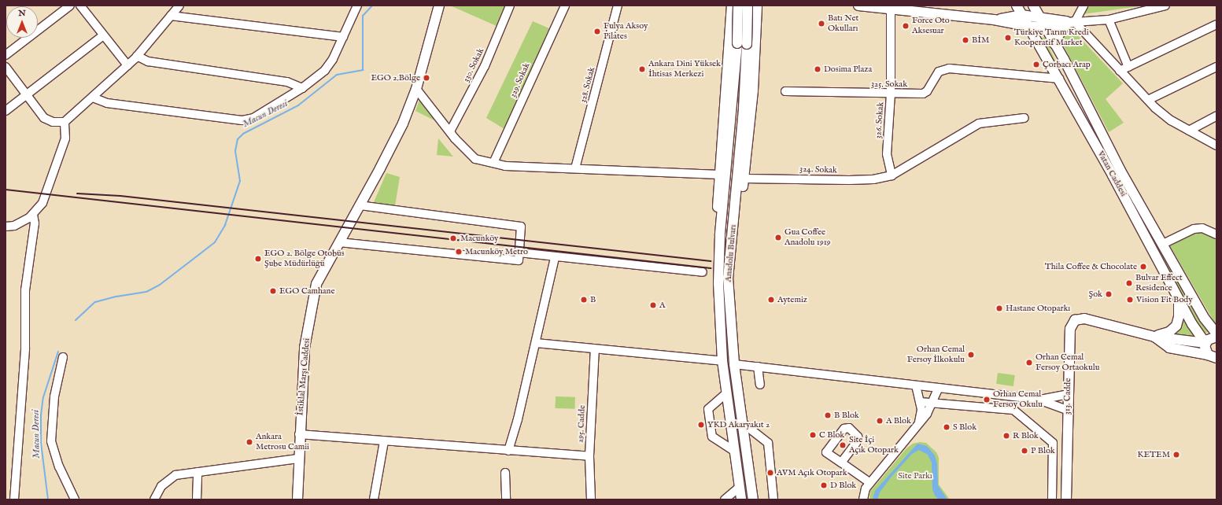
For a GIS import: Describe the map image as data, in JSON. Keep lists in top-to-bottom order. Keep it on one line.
{"streets":{"main road":["Vatan Caddesi","Anadolu Bulvarı","İstiklal Marşı Caddesi","313. Cadde"],"street":["330. Sokak","329. Sokak","325. Sokak","328. Sokak","326. Sokak","324. Sokak","295. Cadde"]},"crossings":[["325. Sokak","326. Sokak"],["325. Sokak","Vatan Caddesi"],["326. Sokak","324. Sokak"],["Vatan Caddesi","313. Cadde"]],"water":["Macun Deresi"],"parks":["Site Parkı"],"places":["Batı Net Okulları","Force Oto Aksesuar","Fulya Aksoy Pilates","Türkiye Tarım Kredi Kooperatif Market","BİM","Çorbacı Arap","Ankara Dini Yüksek İhtisas Merkezi","Dosima Plaza","EGO 2.Bölge","Gua Coffee Anadolu 1919","Macunköy","Macunköy Metro","EGO 2. Bölge Otobüs Şube Müdürlüğü","Thila Coffee & Chocolate","Bulvar Effect Residence","EGO Camhane","Şok","B","Aytemiz","Vision Fit Body","A","Hastane Otoparkı","Orhan Cemal Fersoy İlkokulu","Orhan Cemal Fersoy Ortaokulu","Orhan Cemal Fersoy Okulu","B Blok","A Blok","YKD Akaryakıt 2","S Blok","C Blok","R Blok","Ankara Metrosu Camii","Site İçi Açık Otopark","P Blok","KETEM","AVM Açık Otopark","D Blok"],"north":"top"}
